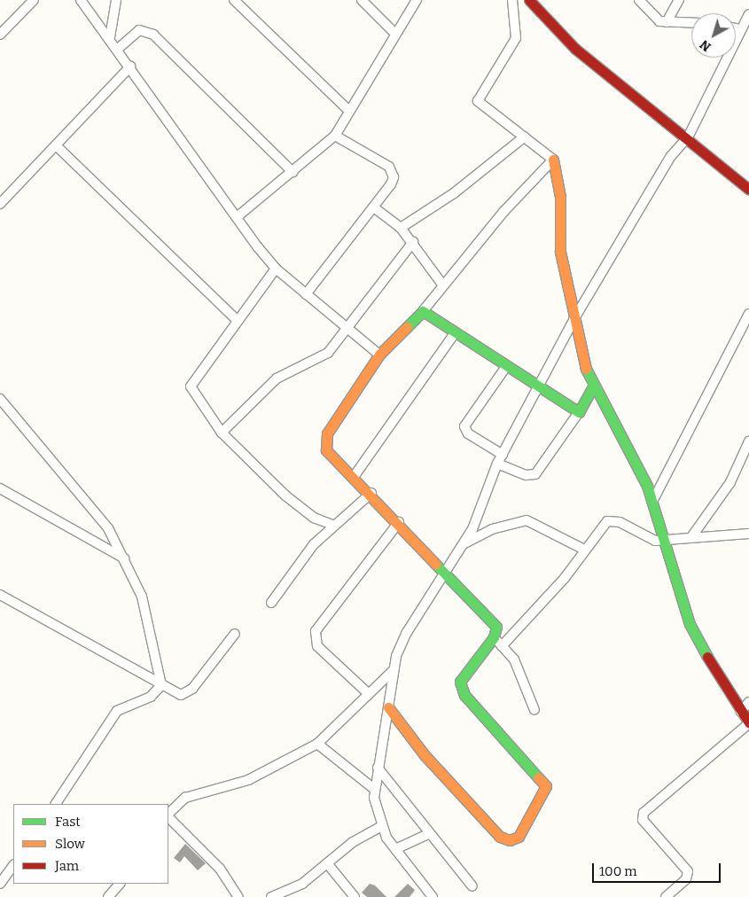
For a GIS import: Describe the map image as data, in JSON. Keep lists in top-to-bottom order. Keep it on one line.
{"legend":["Fast","Slow","Jam"],"scale_bar":"100 m","north":"bottom left"}
